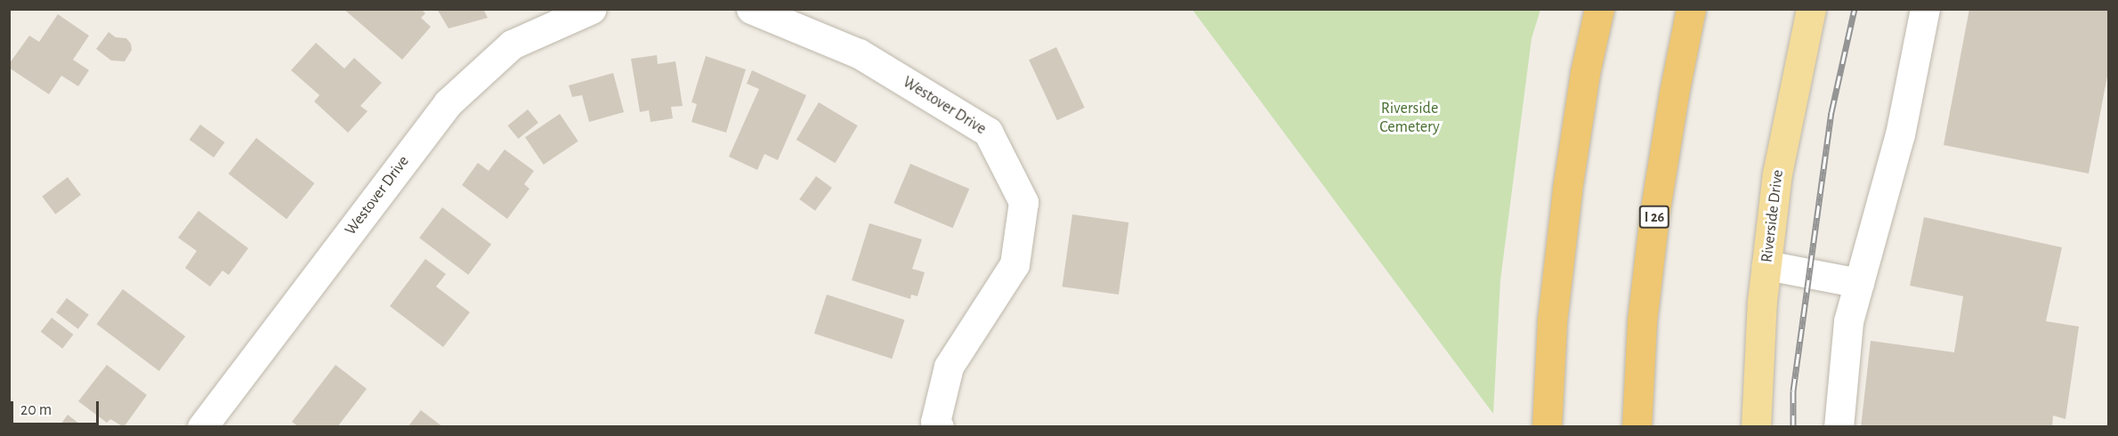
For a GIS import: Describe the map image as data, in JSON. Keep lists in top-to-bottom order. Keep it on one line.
{"streets":{"highway":["I 26"],"main road":["Riverside Drive"],"street":["Westover Drive"]},"parks":["Riverside Cemetery"],"scale_bar":"20 m"}
